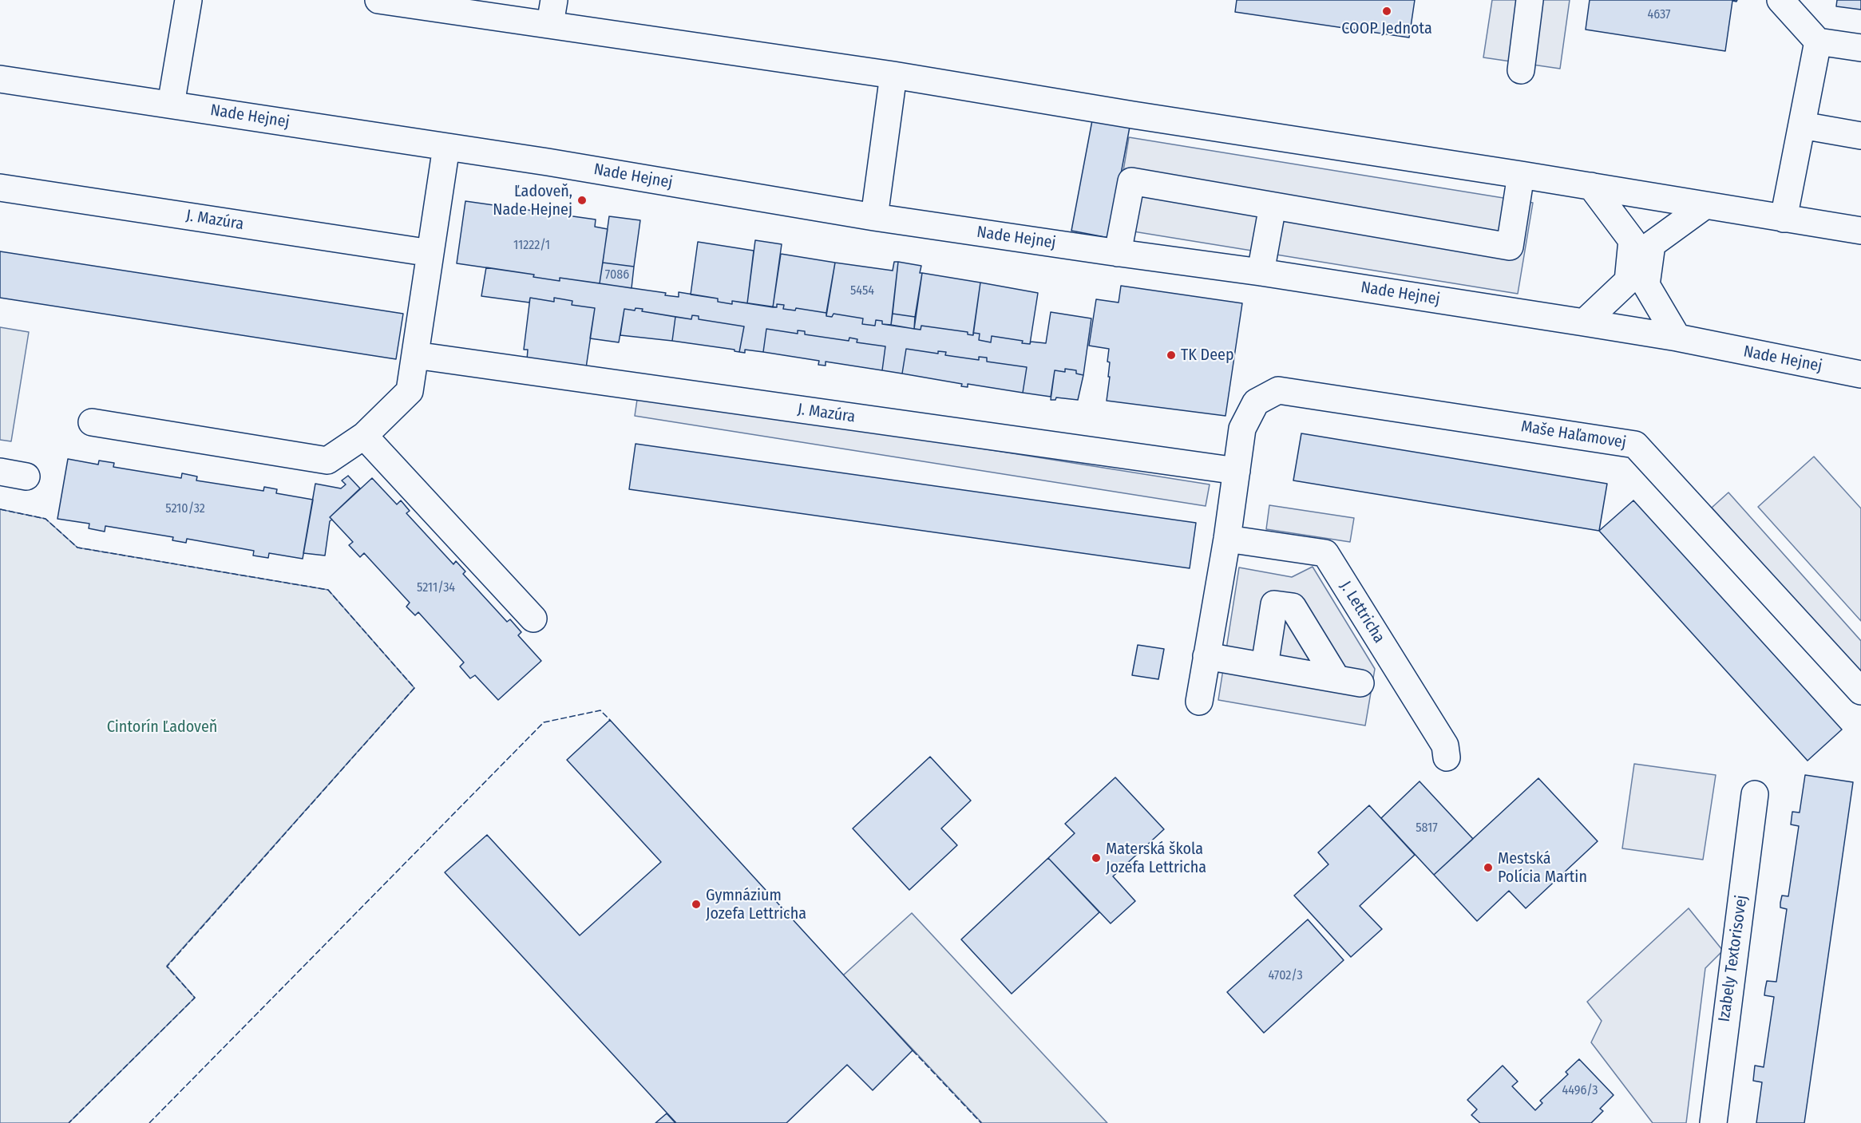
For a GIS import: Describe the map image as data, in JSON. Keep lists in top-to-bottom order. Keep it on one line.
{"streets":{"street":["Nade Hejnej","J. Mazúra","Maše Haľamovej","J. Lettricha","Izabely Textorisovej"]},"crossings":[["J. Mazúra","Maše Haľamovej"]],"parks":["Cintorín Ľadoveň"],"places":["COOP Jednota","Ľadoveň, Nade Hejnej","TK Deep","Materská škola Jozefa Lettricha","Mestská Polícia Martin","Gymnázium Jozefa Lettricha"],"house_numbers":["4637","11222/1","7086","5454","5210/32","5211/34","5817","4702/3","4496/3"]}
